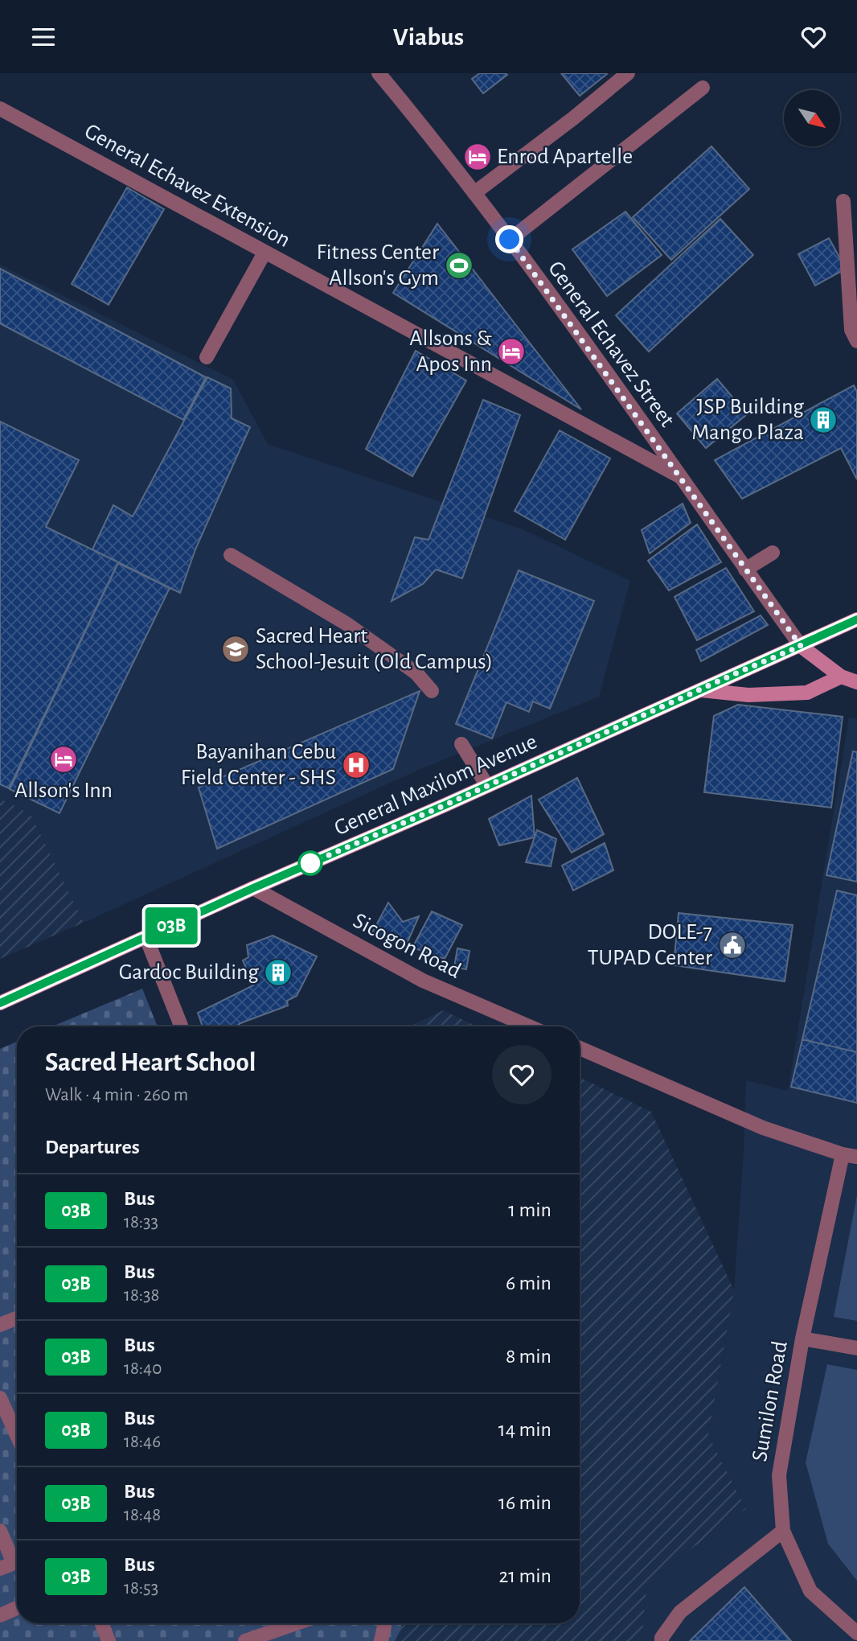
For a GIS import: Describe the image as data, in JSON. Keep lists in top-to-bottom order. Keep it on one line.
{"streets":{"main road":["General Maxilom Avenue"],"street":["General Echavez Extension","General Echavez Street","Sicogon Road","Sumilon Road"]},"crossings":[["General Echavez Extension","General Echavez Street"],["General Echavez Street","General Maxilom Avenue"],["General Maxilom Avenue","Sicogon Road"]],"places":{"hotel":["Enrod Apartelle","Allsons & Apos Inn","Allson's Inn"],"sports":["Fitness Center Allson's Gym"],"building":["JSP Building Mango Plaza","Gardoc Building"],"school or university":["Sacred Heart School-Jesuit (Old Campus)"],"hospital":["Bayanihan Cebu Field Center - SHS"],"public building":["DOLE-7 TUPAD Center"]},"lines":["bus line 03B"],"north":"bottom right","page":{"header":"Viabus","on_map":"03B","heading":[["Sacred Heart School","Walk · 4 min · 260 m"],"Departures"],"list":[{"mark":"03B","name":"Bus","note":"18:33","value":"1 min"},{"mark":"03B","name":"Bus","note":"18:38","value":"6 min"},{"mark":"03B","name":"Bus","note":"18:40","value":"8 min"},{"mark":"03B","name":"Bus","note":"18:46","value":"14 min"},{"mark":"03B","name":"Bus","note":"18:48","value":"16 min"},{"mark":"03B","name":"Bus","note":"18:53","value":"21 min"}]}}
